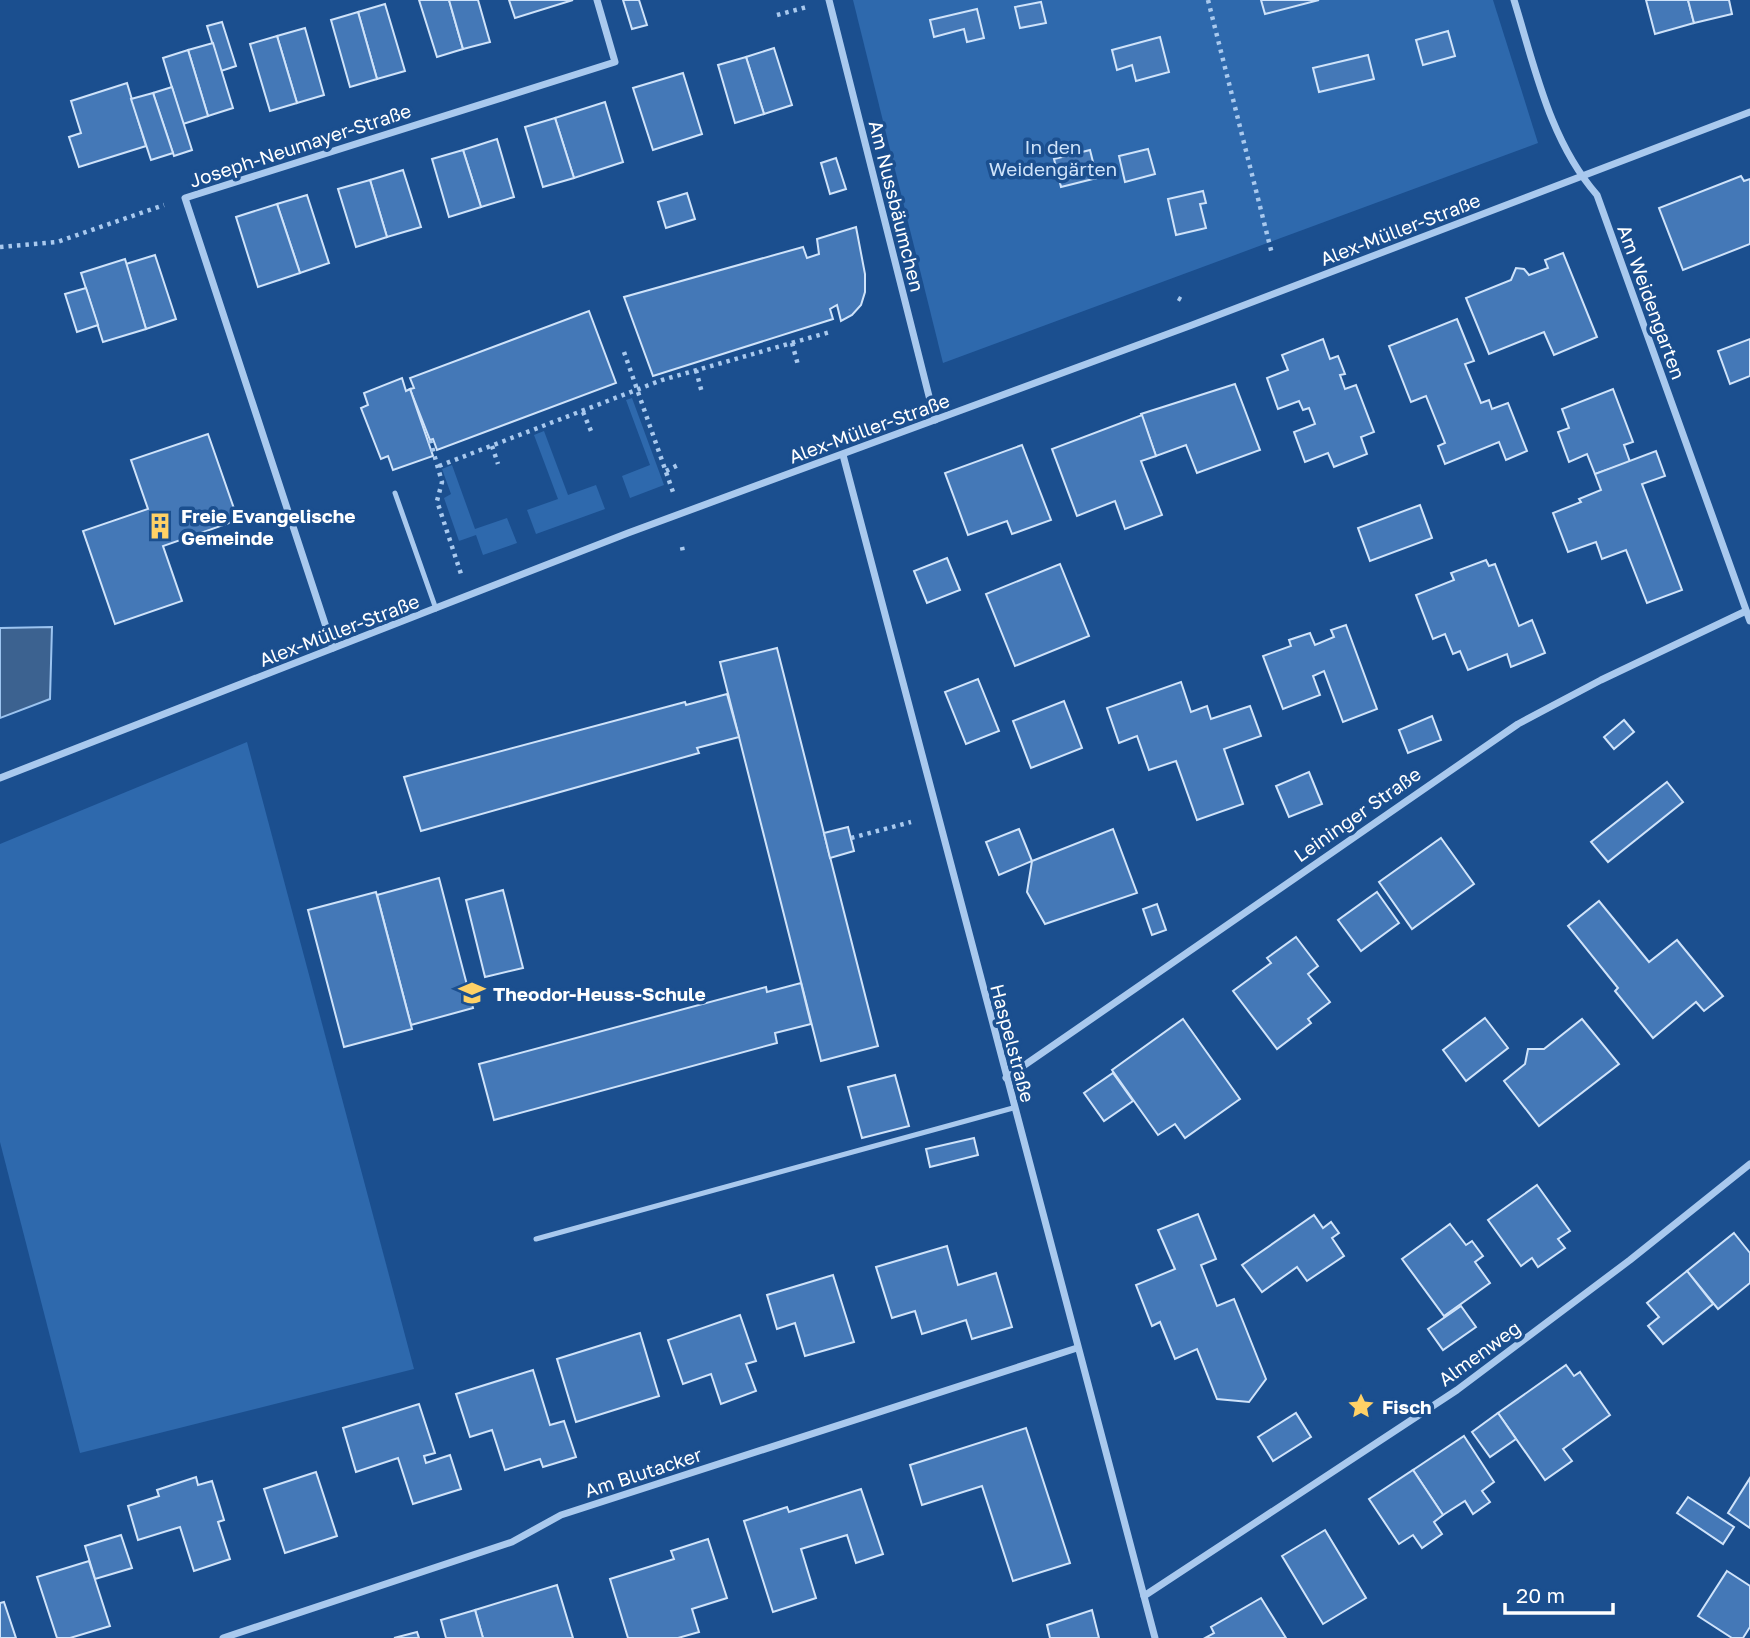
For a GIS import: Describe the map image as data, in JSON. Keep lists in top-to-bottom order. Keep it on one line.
{"streets":{"street":["Joseph-Neumayer-Straße","Am Nussbäumchen","Alex-Müller-Straße","Am Weidengarten","Leininger Straße","Haspelstraße","Almenweg","Am Blutacker"]},"crossings":[["Joseph-Neumayer-Straße","Alex-Müller-Straße"],["Am Nussbäumchen","Alex-Müller-Straße"],["Alex-Müller-Straße","Am Weidengarten"],["Alex-Müller-Straße","Haspelstraße"],["Am Weidengarten","Leininger Straße"],["Leininger Straße","Haspelstraße"],["Haspelstraße","Almenweg"],["Haspelstraße","Am Blutacker"]],"parks":["In den Weidengärten"],"places":{"building":["Freie Evangelische Gemeinde"],"school or university":["Theodor-Heuss-Schule"],"place":["Fisch"]},"scale_bar":"20 m"}
